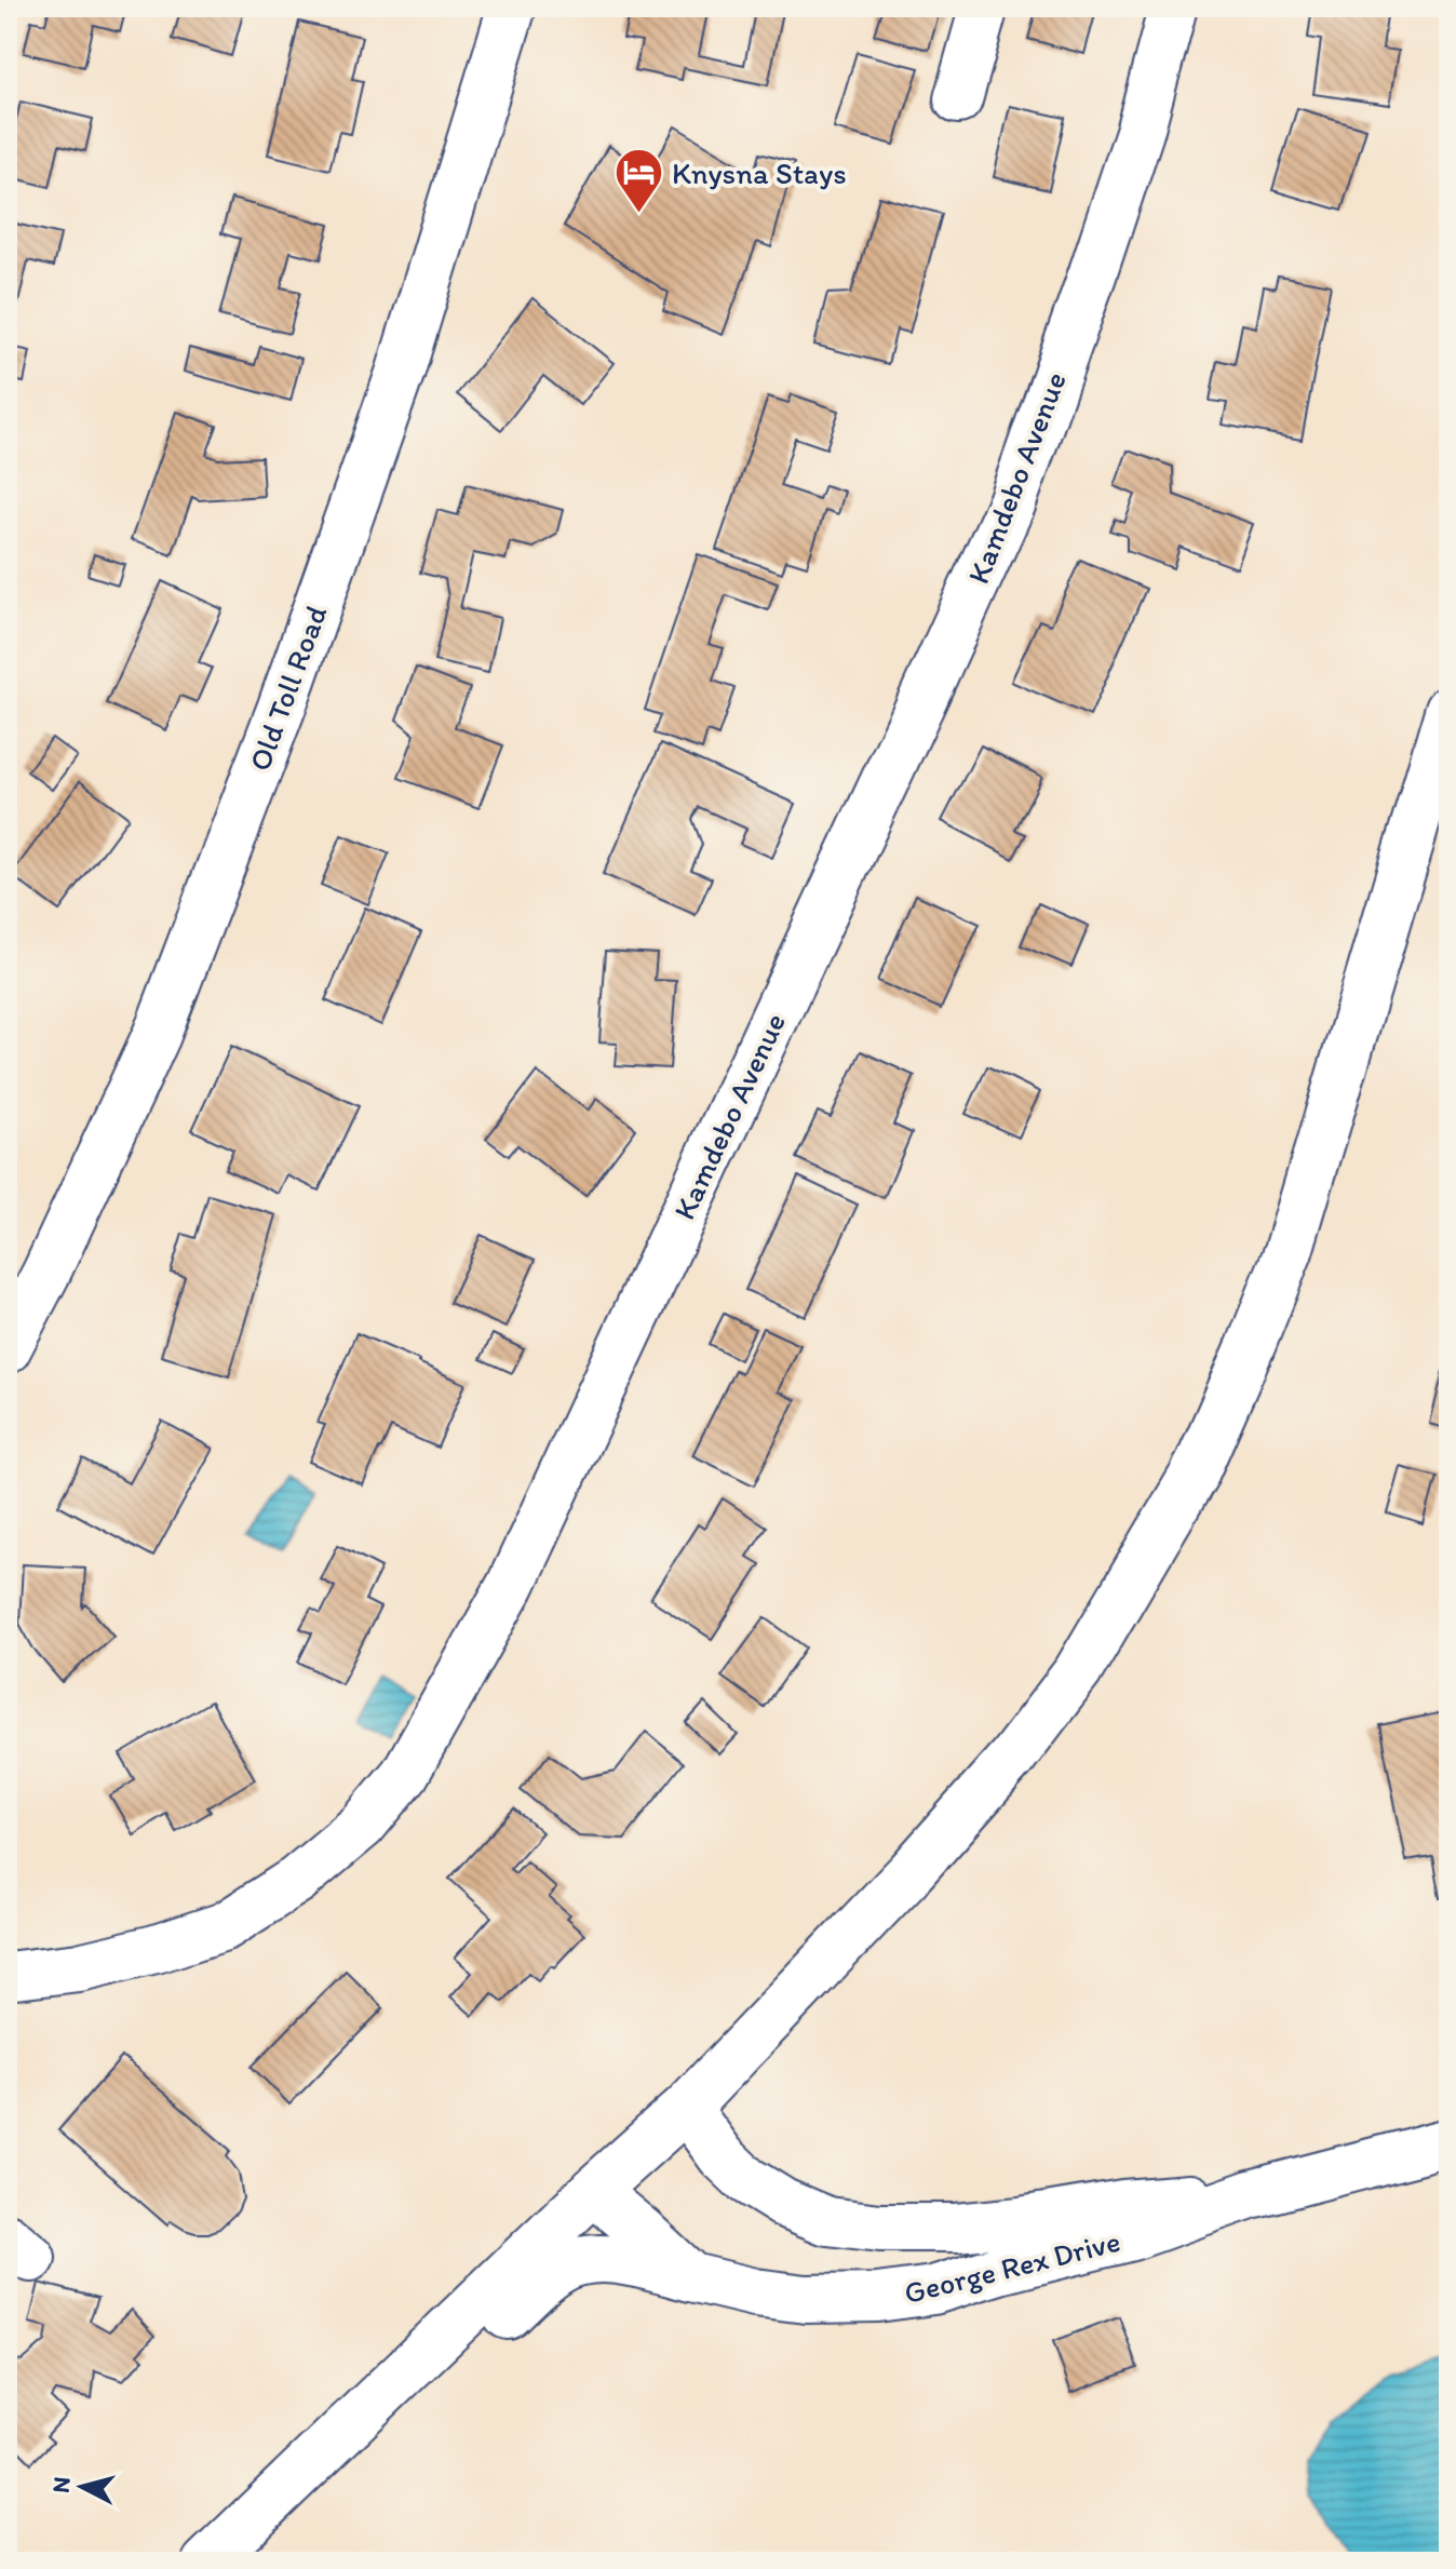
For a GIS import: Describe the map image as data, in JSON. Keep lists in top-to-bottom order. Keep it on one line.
{"streets":{"main road":["Kamdebo Avenue","Old Toll Road","George Rex Drive"]},"places":{"hotel":["Knysna Stays"]},"north":"left"}
